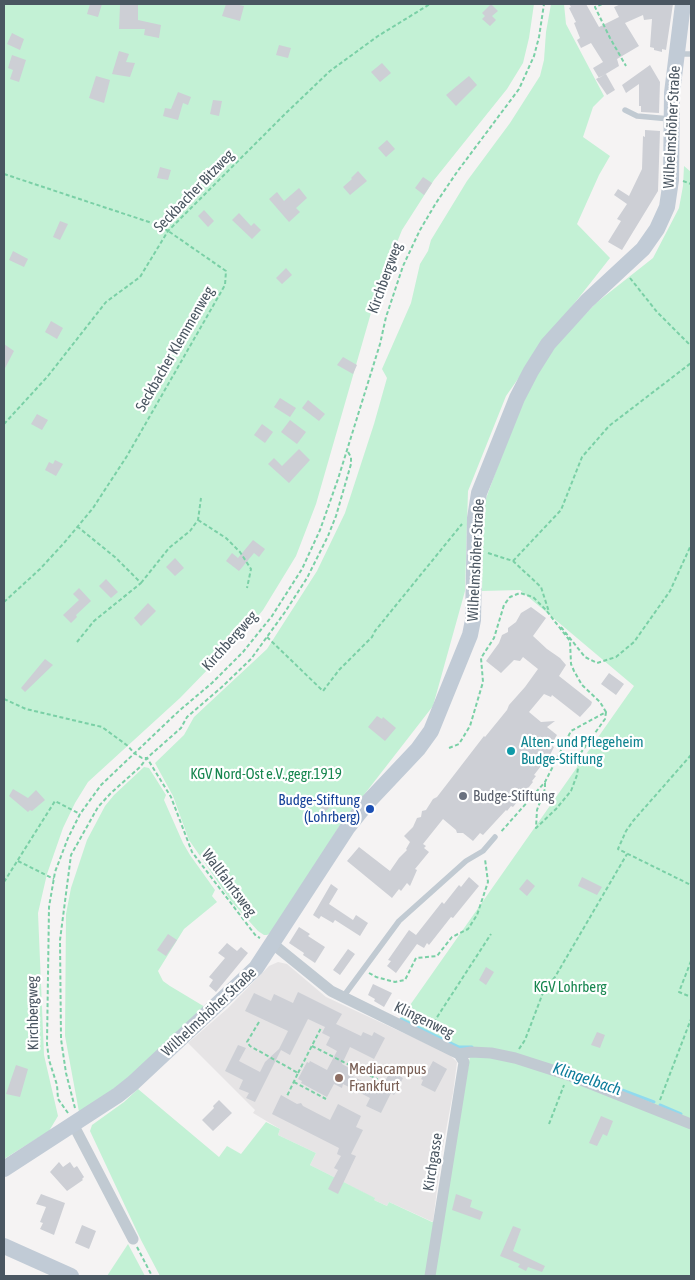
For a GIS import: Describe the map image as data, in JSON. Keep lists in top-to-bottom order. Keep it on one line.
{"streets":{"main road":["Wilhelmshöher Straße"],"street":["Klingenweg","Kirchgasse"],"path":["Seckbacher Bitzweg","Kirchbergweg","Seckbacher Klemmenweg","Wallfahrtsweg"]},"crossings":[["Wilhelmshöher Straße","Kirchbergweg"],["Wilhelmshöher Straße","Wallfahrtsweg"],["Wilhelmshöher Straße","Klingenweg"],["Seckbacher Bitzweg","Seckbacher Klemmenweg"],["Wallfahrtsweg","Klingenweg"],["Klingenweg","Kirchgasse"]],"water":["Klingelbach"],"parks":["KGV Nord-Ost e.V.,gegr.1919","KGV Lohrberg"],"places":["Alten- und Pflegeheim Budge-Stiftung","Budge-Stiftung","Budge-Stiftung (Lohrberg)","Mediacampus Frankfurt"]}
